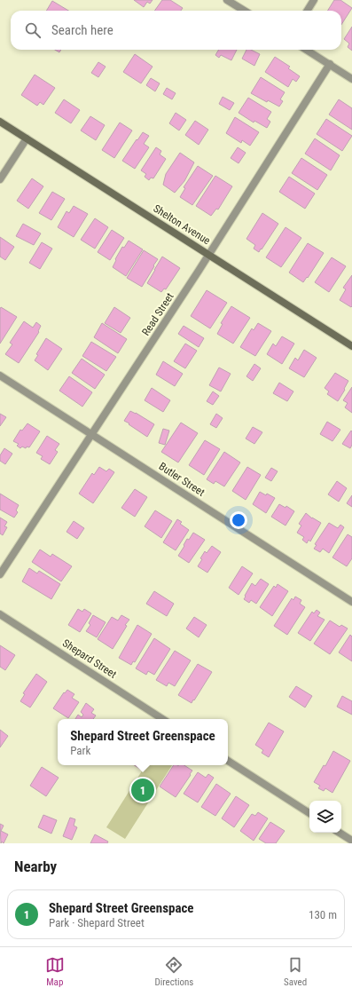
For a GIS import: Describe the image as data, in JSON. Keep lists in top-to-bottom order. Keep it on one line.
{"streets":{"street":["Shelton Avenue","Read Street","Butler Street","Shepard Street"]},"crossings":[["Shelton Avenue","Read Street"],["Read Street","Butler Street"]],"page":{"search":"Search here","popup":["Shepard Street Greenspace","Park"],"pins":"1","heading":"Nearby","list":[{"mark":"1","name":"Shepard Street Greenspace","note":"Park · Shepard Street","value":"130 m"}],"nav":["Map","Directions","Saved"]}}
